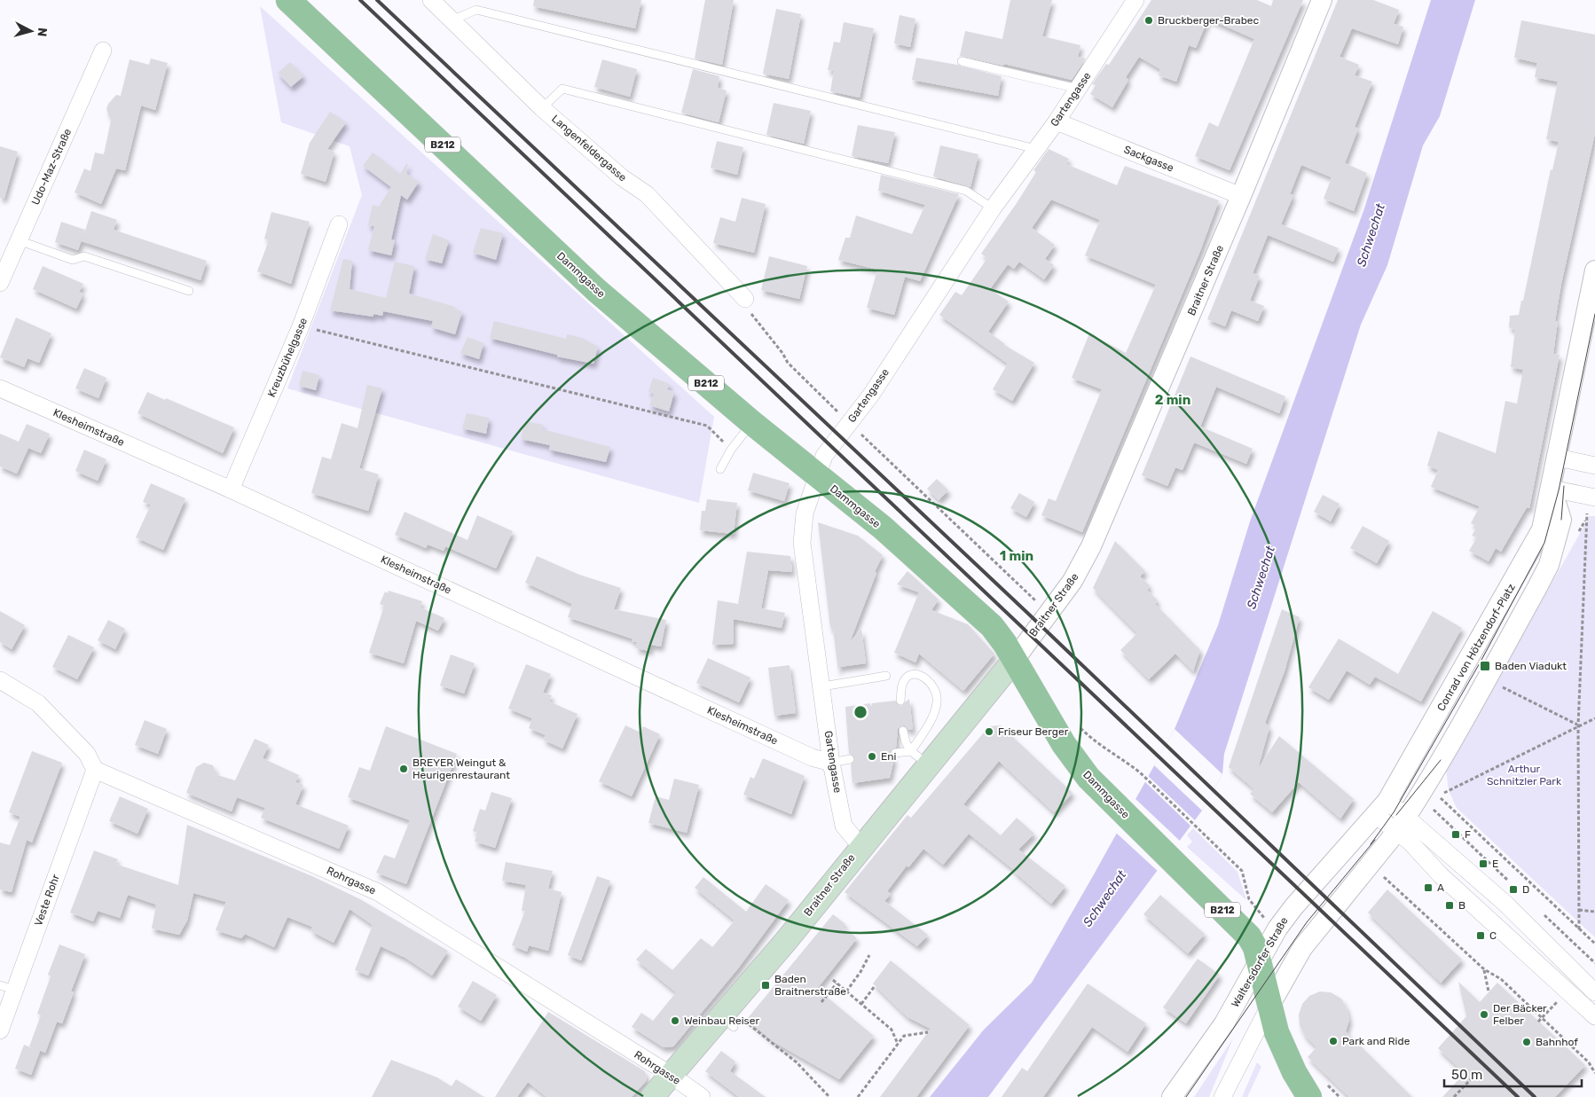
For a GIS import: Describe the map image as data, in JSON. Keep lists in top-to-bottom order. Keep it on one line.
{"streets":{"main road":["B212","Dammgasse","Braitner Straße"],"street":["Gartengasse","Langenfeldergasse","Sackgasse","Udo-Maz-Straße","Kreuzbühelgasse","Klesheimstraße","Conrad von Hötzendorf-Platz","Rohrgasse","Veste Rohr","Waltersdorfer Straße"]},"crossings":[["Gartengasse","Sackgasse"],["Gartengasse","Dammgasse"],["Gartengasse","Braitner Straße"],["Gartengasse","Klesheimstraße"],["Sackgasse","Braitner Straße"],["Dammgasse","Braitner Straße"],["Dammgasse","Waltersdorfer Straße"],["Braitner Straße","Rohrgasse"],["Kreuzbühelgasse","Klesheimstraße"],["Conrad von Hötzendorf-Platz","Waltersdorfer Straße"],["Rohrgasse","Veste Rohr"]],"water":["Schwechat"],"parks":["Arthur Schnitzler Park"],"places":{"other":["Bruckberger-Brabec","Friseur Berger","Eni","BREYER Weingut & Heurigenrestaurant","Der Bäcker Felber","Weinbau Reiser","Park and Ride","Bahnhof"],"transit":["Baden Viadukt","F","E","A","D","B","C","Baden Braitnerstraße"]},"scale_bar":"50 m","north":"right","rings":["2 min","1 min"]}
